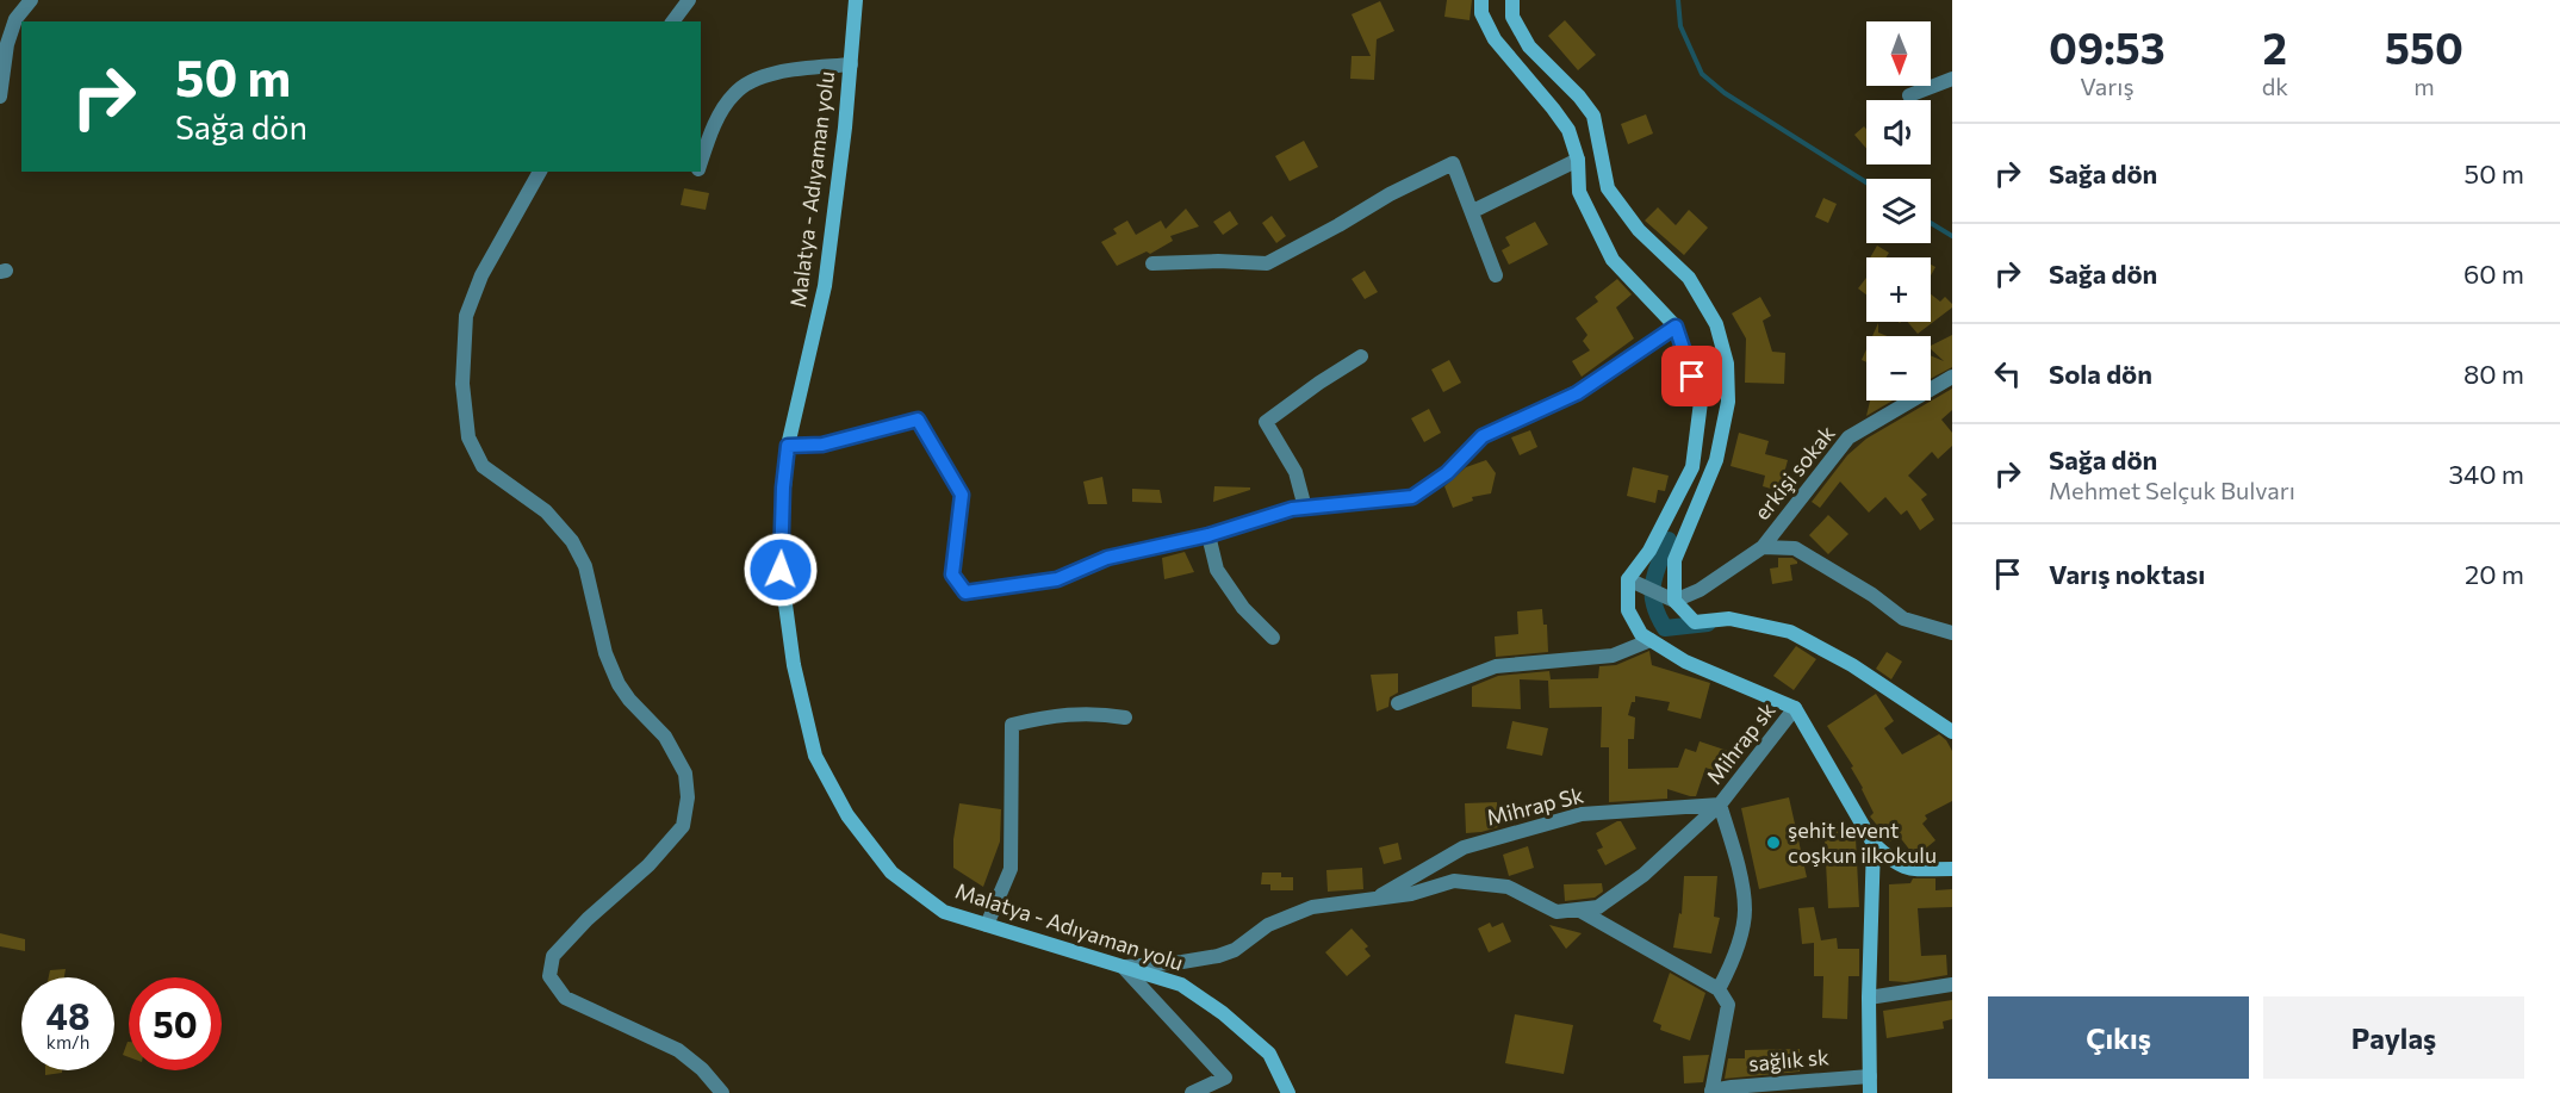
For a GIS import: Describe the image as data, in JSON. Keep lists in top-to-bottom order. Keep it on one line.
{"streets":{"main road":["Malatya - Adıyaman yolu"],"street":["erkişi sokak","Mihrap sk","Mihrap Sk","sağlık sk"]},"crossings":[["Mihrap sk","Mihrap Sk"]],"places":["şehit levent coşkun ilkokulu"],"north":"bottom","page":{"eta":["09:53","Varış","2","dk","550","m"],"map_buttons":["+","−"],"turn":["50 m","Sağa dön"],"list":[{"name":"Sağa dön","value":"50 m"},{"name":"Sağa dön","value":"60 m"},{"name":"Sola dön","value":"80 m"},{"name":"Sağa dön","note":"Mehmet Selçuk Bulvarı","value":"340 m"},{"name":"Varış noktası","value":"20 m"}],"speed":"48 km/h","limit":"50","buttons":["Çıkış","Paylaş"]}}
